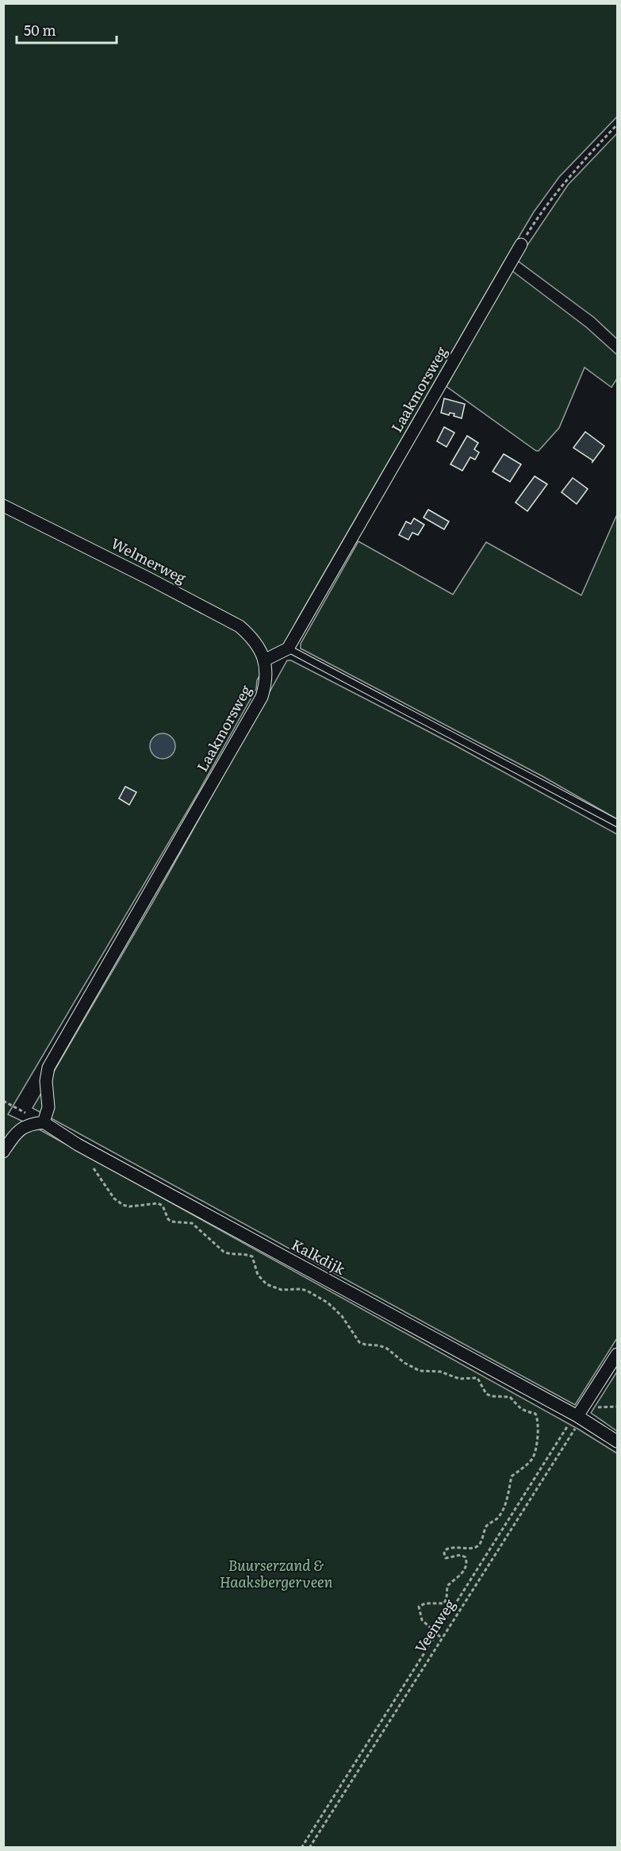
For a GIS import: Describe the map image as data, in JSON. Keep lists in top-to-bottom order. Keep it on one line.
{"streets":{"street":["Laakmorsweg","Welmerweg","Kalkdijk"],"path":["Veenweg"]},"crossings":[["Laakmorsweg","Welmerweg"],["Laakmorsweg","Kalkdijk"],["Kalkdijk","Veenweg"]],"parks":["Buurserzand & Haaksbergerveen"],"scale_bar":"50 m"}
